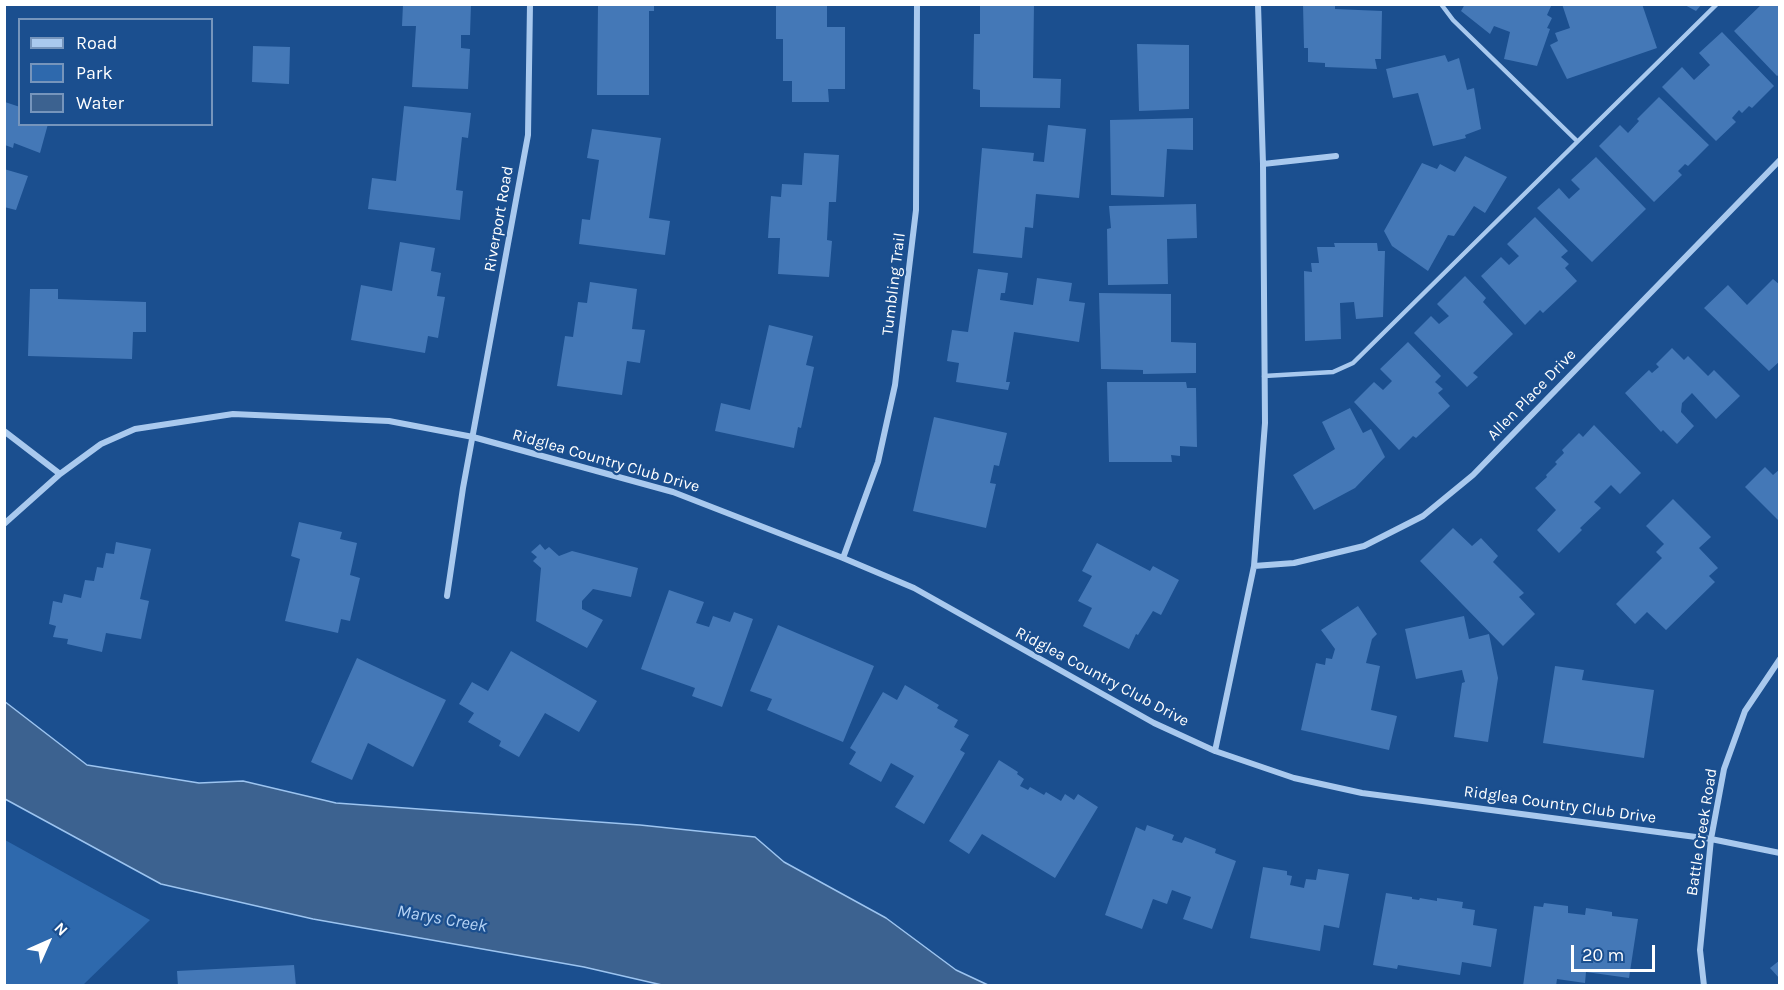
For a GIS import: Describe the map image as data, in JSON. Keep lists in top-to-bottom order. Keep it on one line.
{"streets":{"street":["Riverport Road","Tumbling Trail","Allen Place Drive","Ridglea Country Club Drive","Battle Creek Road"]},"crossings":[["Riverport Road","Ridglea Country Club Drive"],["Tumbling Trail","Ridglea Country Club Drive"],["Ridglea Country Club Drive","Battle Creek Road"]],"water":["Marys Creek"],"legend":["Road","Park","Water"],"scale_bar":"20 m","north":"top right"}
